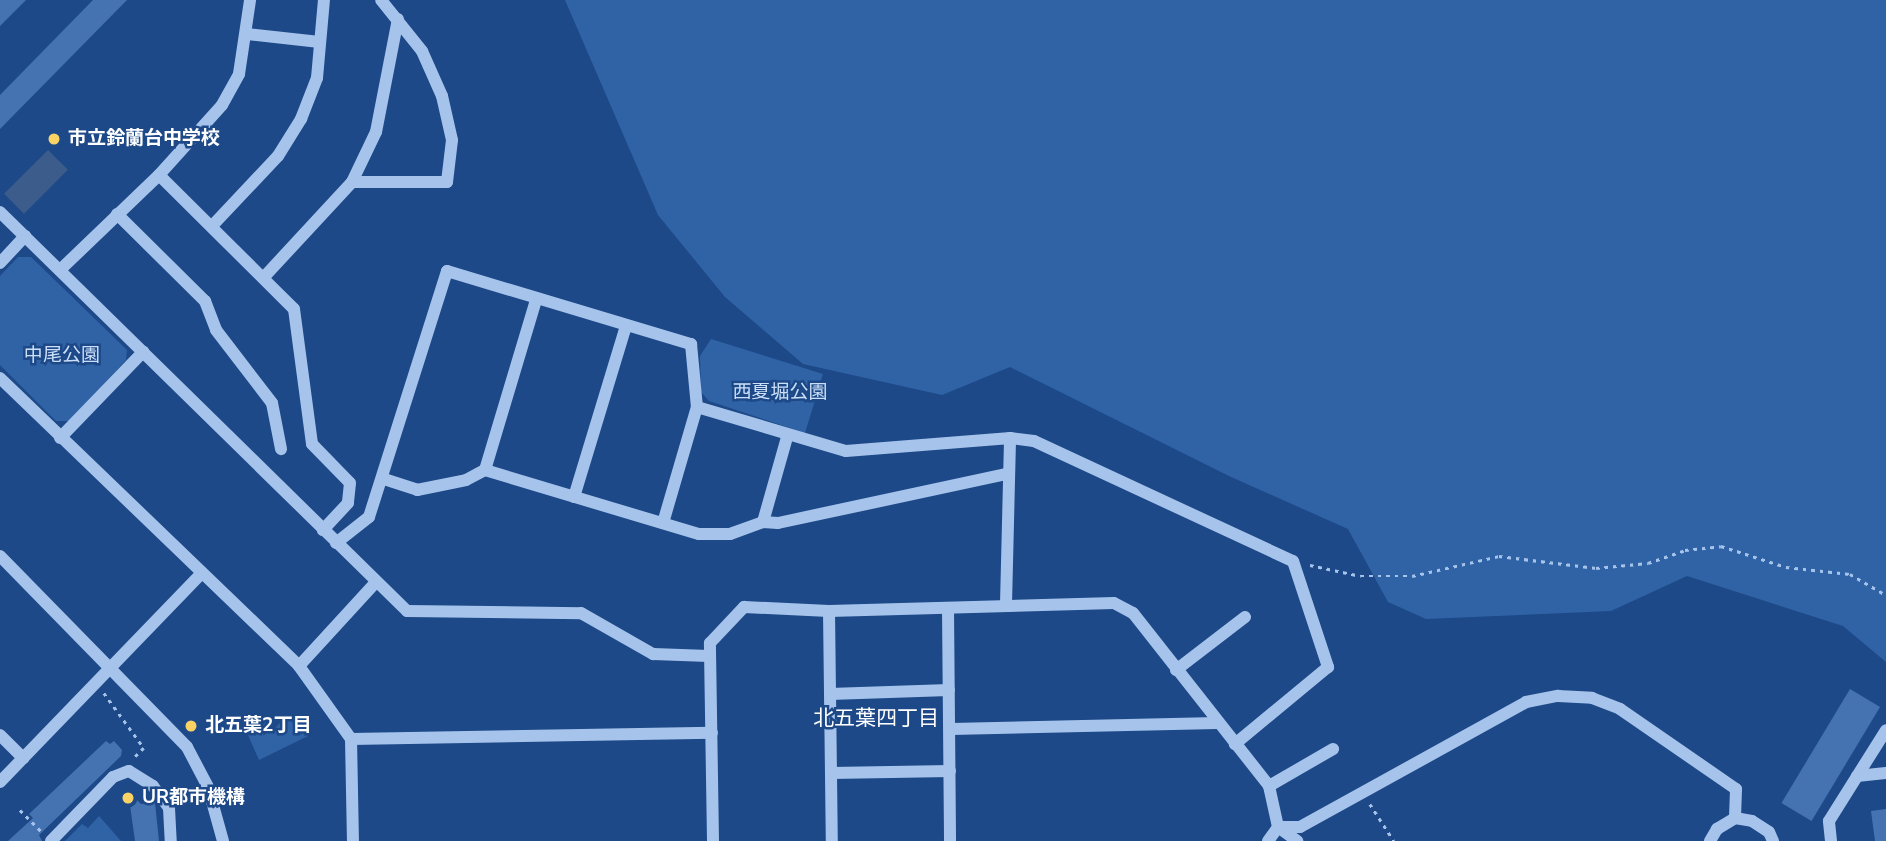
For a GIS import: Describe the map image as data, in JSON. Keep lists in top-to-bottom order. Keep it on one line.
{"districts":["北五葉四丁目"],"parks":["中尾公園","西夏堀公園"],"places":["市立鈴蘭台中学校","北五葉2丁目","UR都市機構"]}
